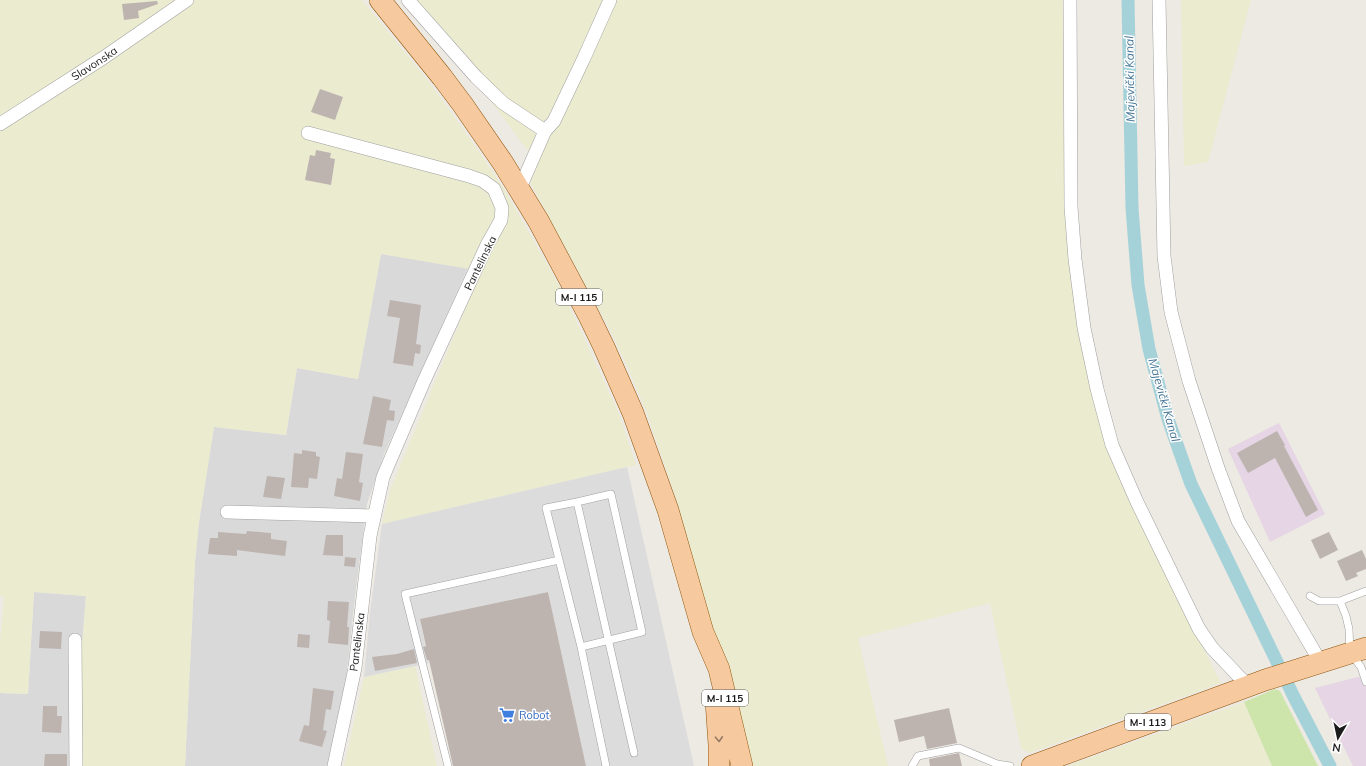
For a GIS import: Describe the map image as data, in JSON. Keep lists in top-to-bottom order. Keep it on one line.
{"streets":{"main road":["M-I 115","M-I 113"],"street":["Slavonska","Pantelinska"]},"water":["Majevički Kanal"],"places":{"supermarket":["Robot"]},"north":"bottom"}
